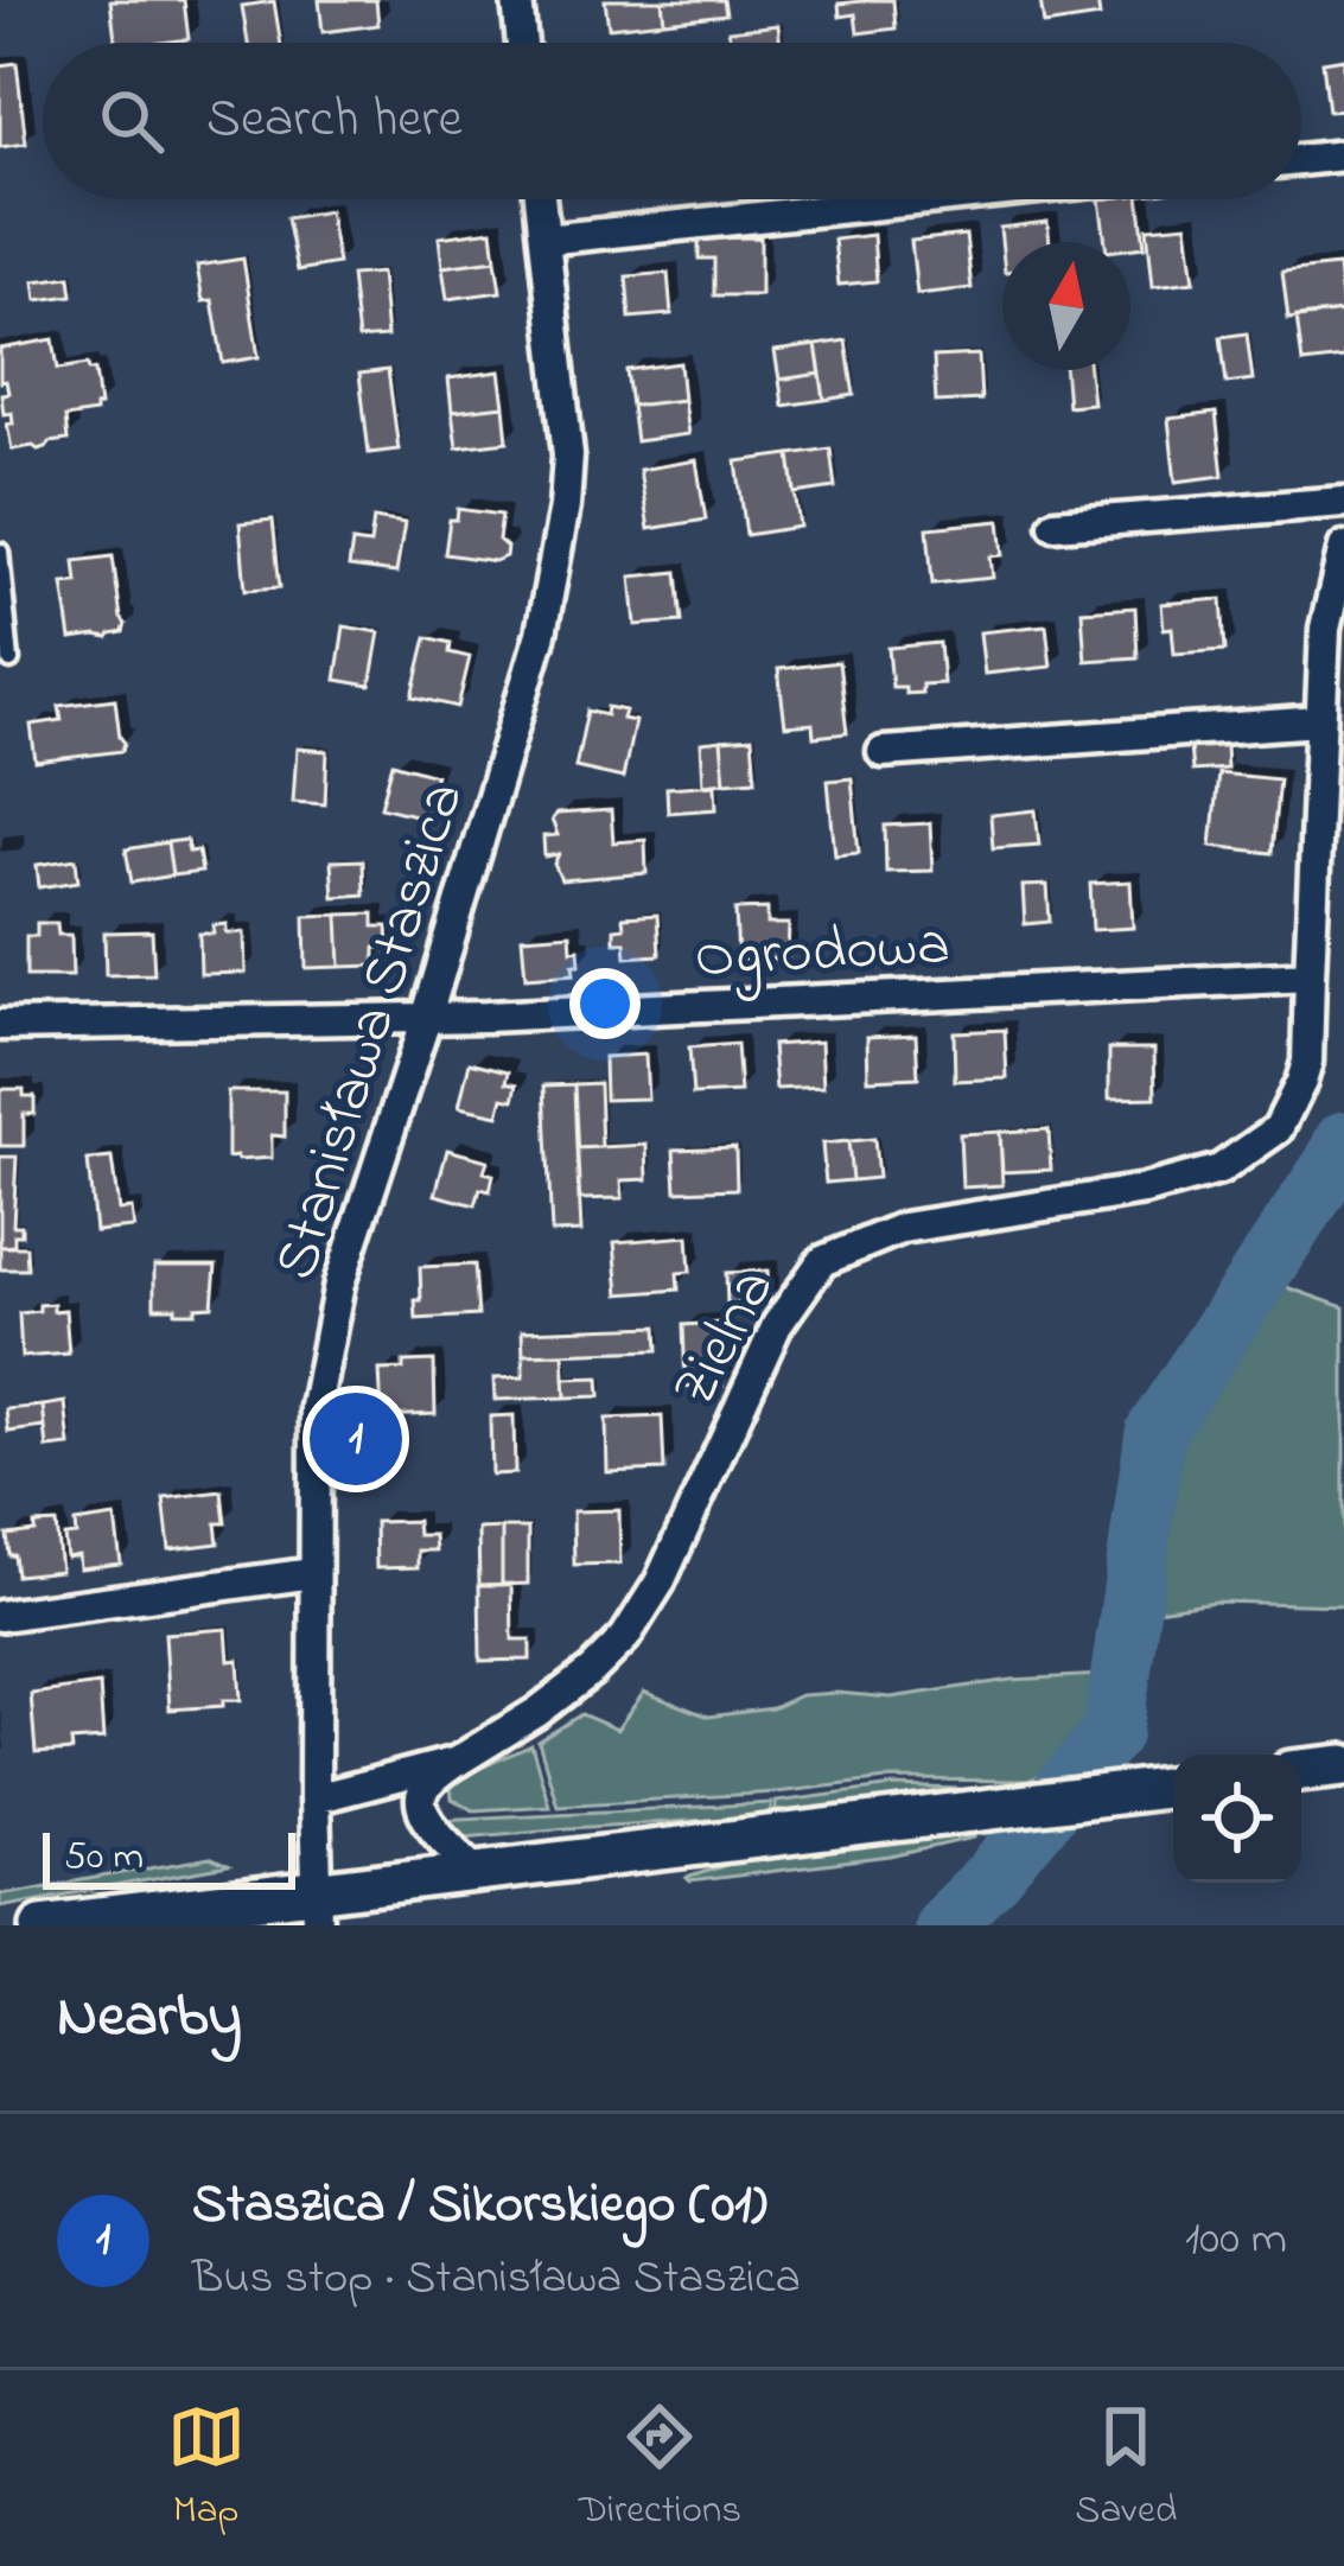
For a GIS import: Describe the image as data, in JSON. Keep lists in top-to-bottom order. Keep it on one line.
{"streets":{"street":["Ogrodowa","Stanisława Staszica","Zielna"]},"crossings":[["Ogrodowa","Stanisława Staszica"],["Ogrodowa","Zielna"],["Stanisława Staszica","Zielna"]],"scale_bar":"50 m","north":"top","page":{"search":"Search here","pins":"1","scale":"50 m","heading":"Nearby","list":[{"mark":"1","name":"Staszica / Sikorskiego (01)","note":"Bus stop · Stanisława Staszica","value":"100 m"}],"nav":["Map","Directions","Saved"]}}
